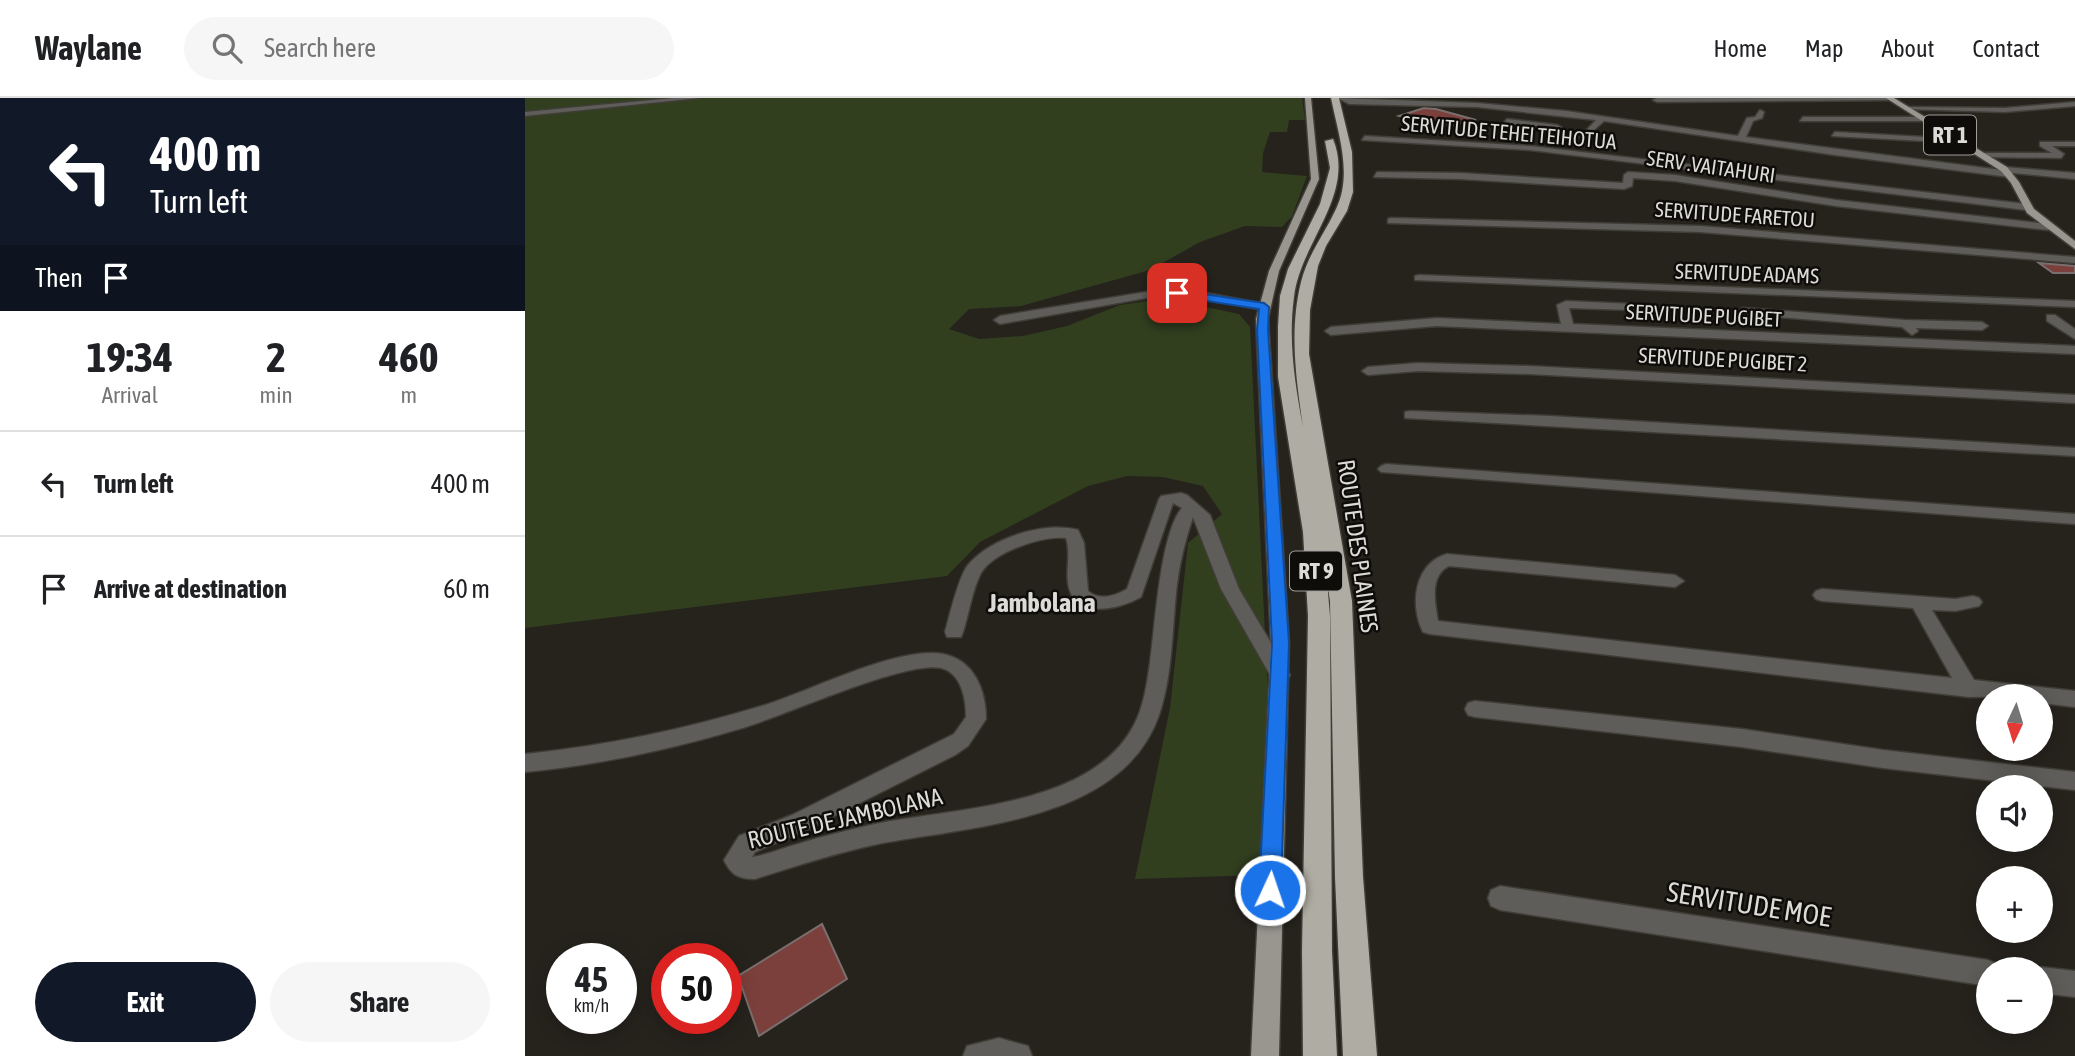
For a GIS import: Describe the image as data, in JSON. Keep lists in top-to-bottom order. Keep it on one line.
{"streets":{"highway":["ROUTE DES PLAINES","RT 9"],"main road":["RT 1"],"street":["SERVITUDE TEHEI TEIHOTUA","SERV .VAITAHURI","SERVITUDE FARETOU","SERVITUDE ADAMS","SERVITUDE PUGIBET","SERVITUDE PUGIBET 2","ROUTE DE JAMBOLANA","SERVITUDE MOE"]},"crossings":[["SERVITUDE TEHEI TEIHOTUA","RT 1"],["RT 1","SERV .VAITAHURI"]],"districts":["Jambolana"],"north":"bottom","page":{"header":"Waylane","search":"Search here","nav":["Home","Map","About","Contact"],"turn":["400 m","Turn left"],"then":"Then","eta":["19:34","Arrival","2","min","460","m"],"list":[{"name":"Turn left","value":"400 m"},{"name":"Arrive at destination","value":"60 m"}],"map_buttons":["+","−"],"speed":"45 km/h","limit":"50","buttons":["Exit","Share"]}}
